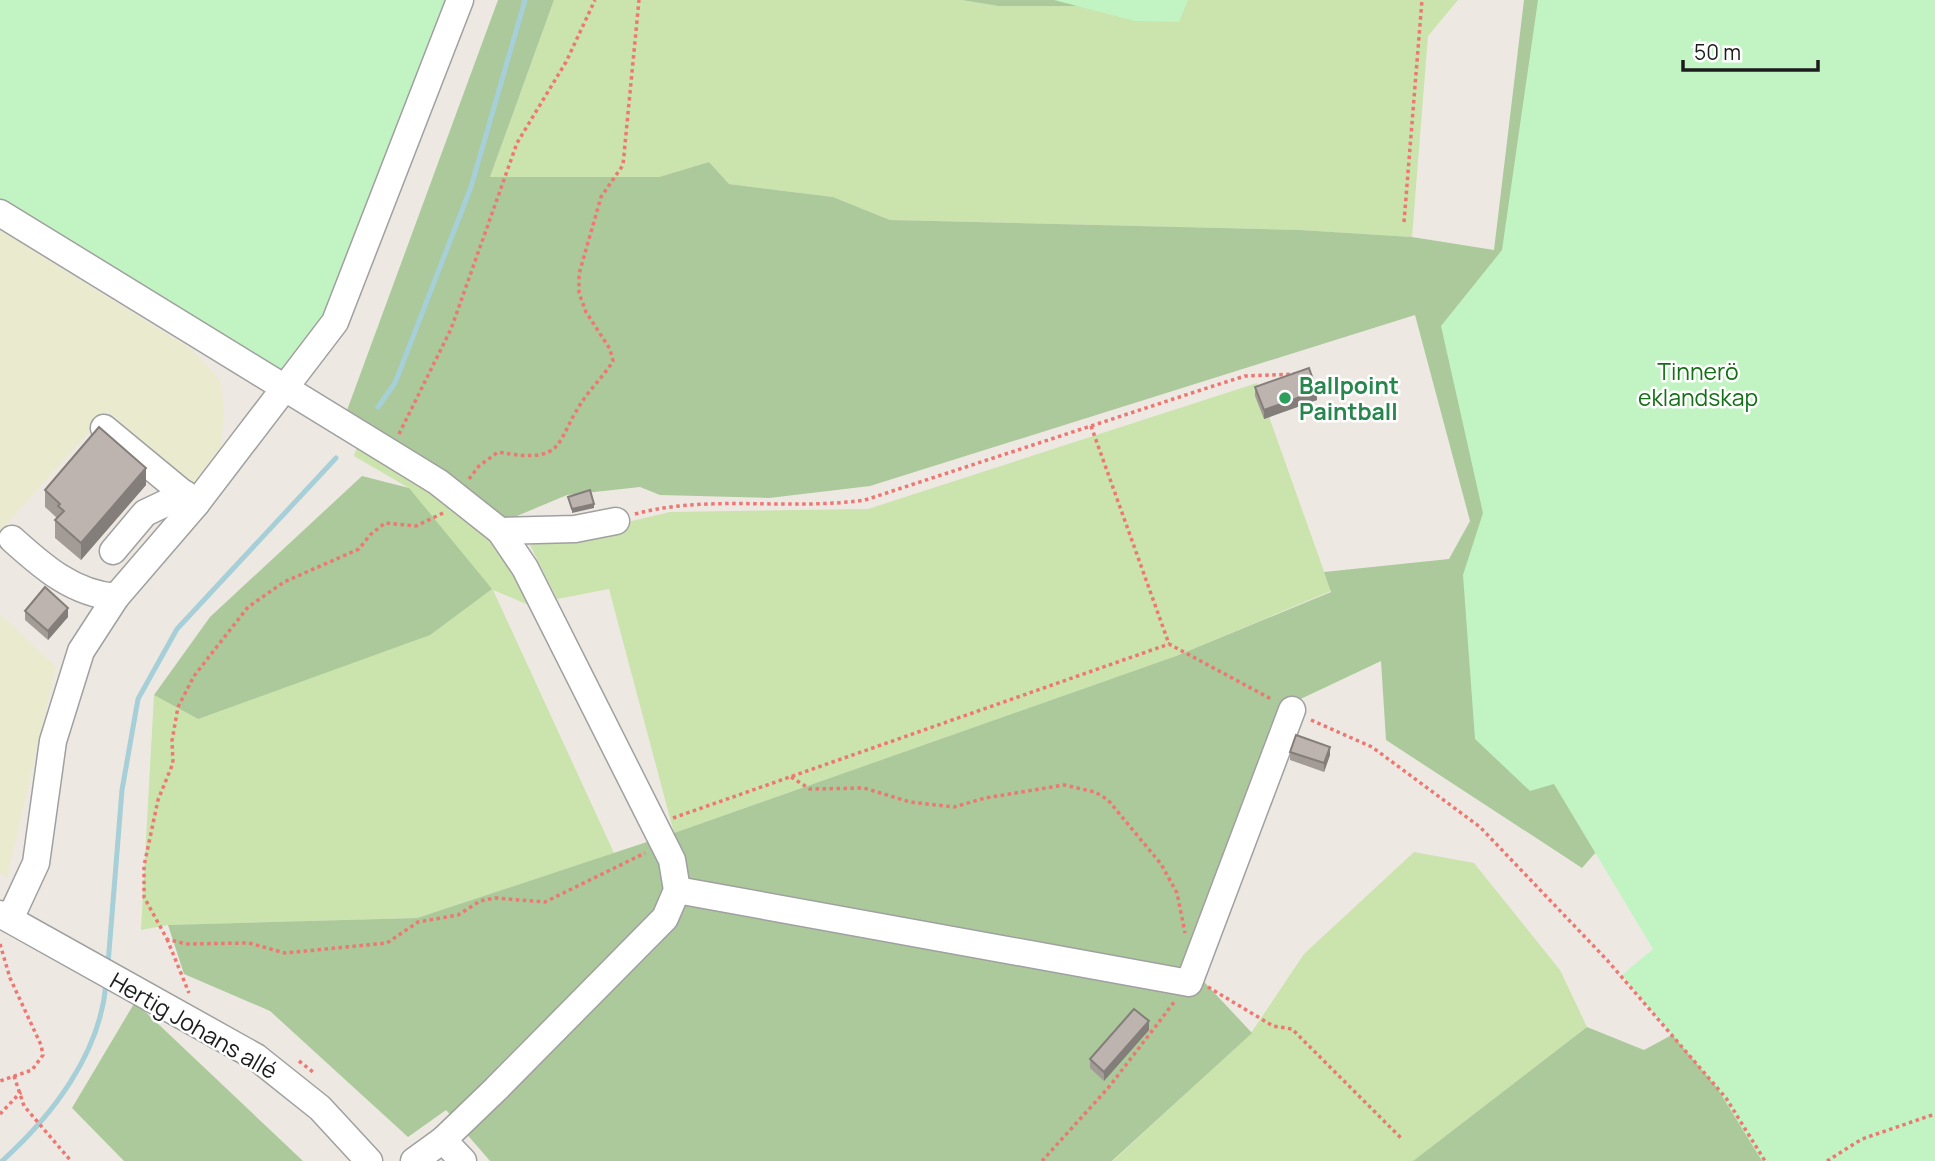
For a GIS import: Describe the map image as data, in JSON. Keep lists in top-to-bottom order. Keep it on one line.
{"streets":{"street":["Hertig Johans allé"]},"parks":["Tinnerö eklandskap"],"places":["Ballpoint Paintball"],"scale_bar":"50 m"}
